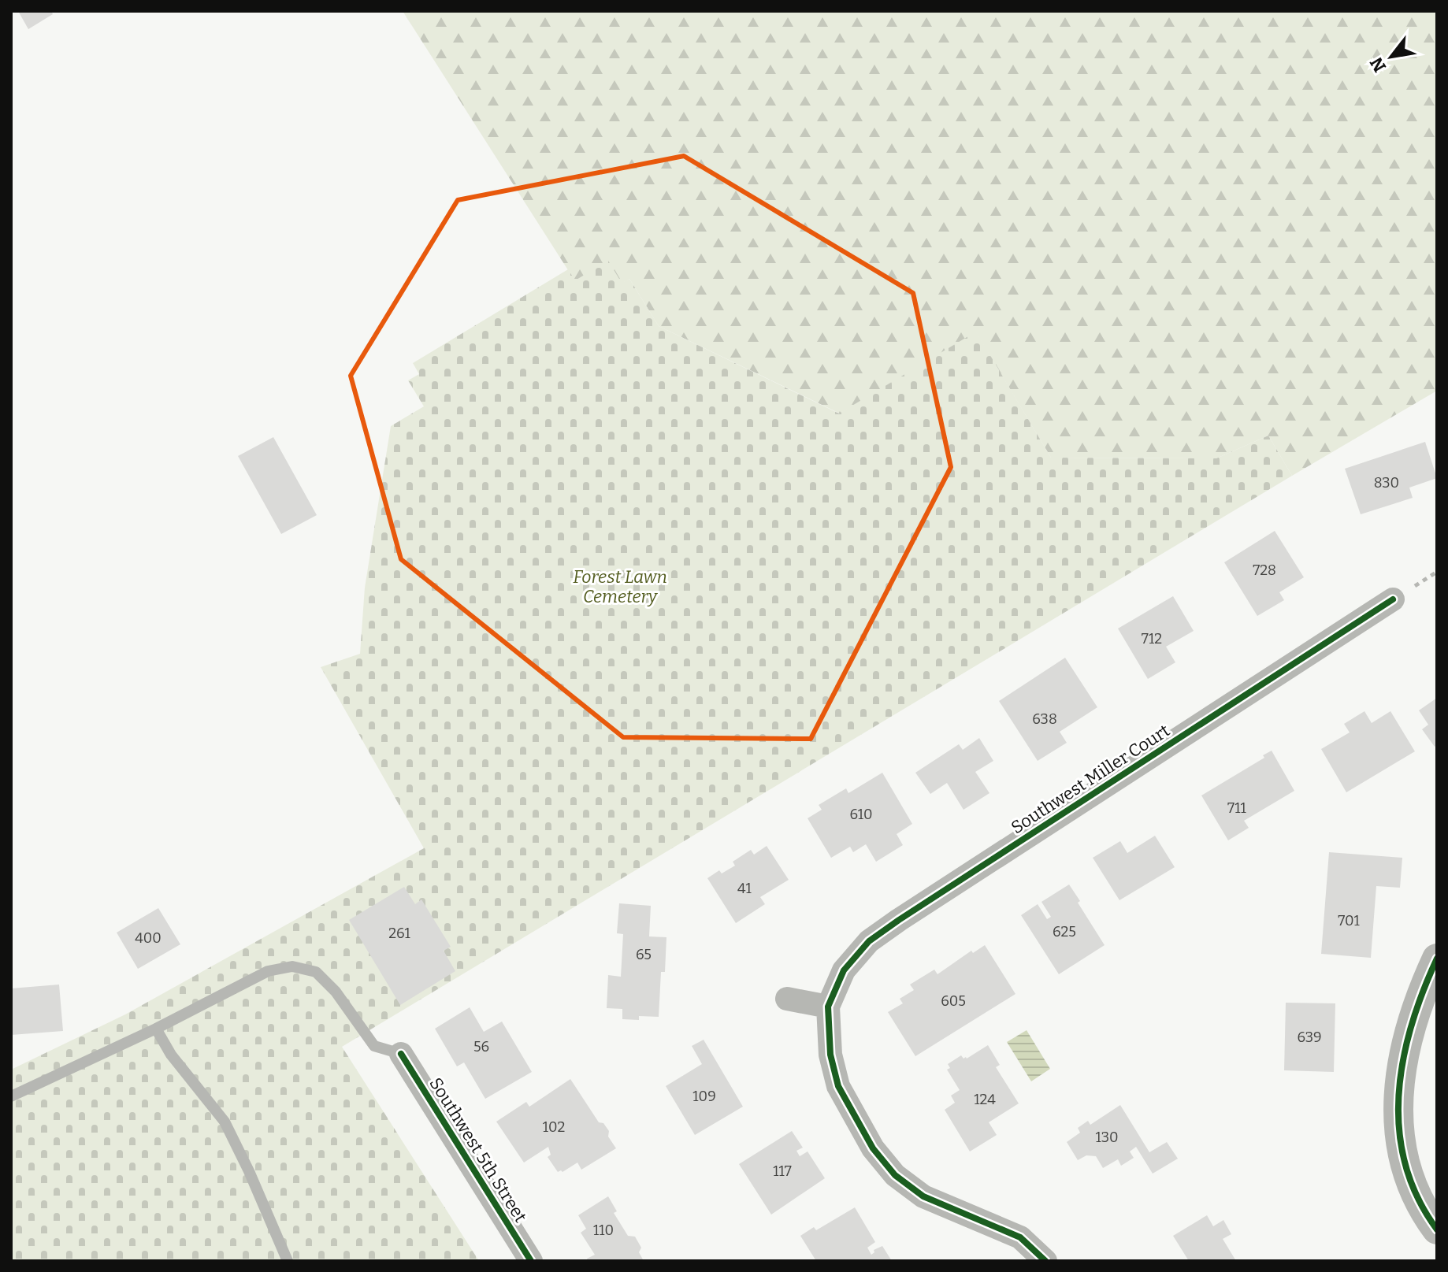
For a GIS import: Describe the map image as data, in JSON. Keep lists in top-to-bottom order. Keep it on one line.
{"streets":{"street":["Southwest Miller Court","Southwest 5th Street"]},"parks":["Forest Lawn Cemetery"],"house_numbers":["830","728","712","638","711","610","41","701","625","261","400","65","605","639","56","109","124","102","130","117","110"],"north":"bottom left"}
